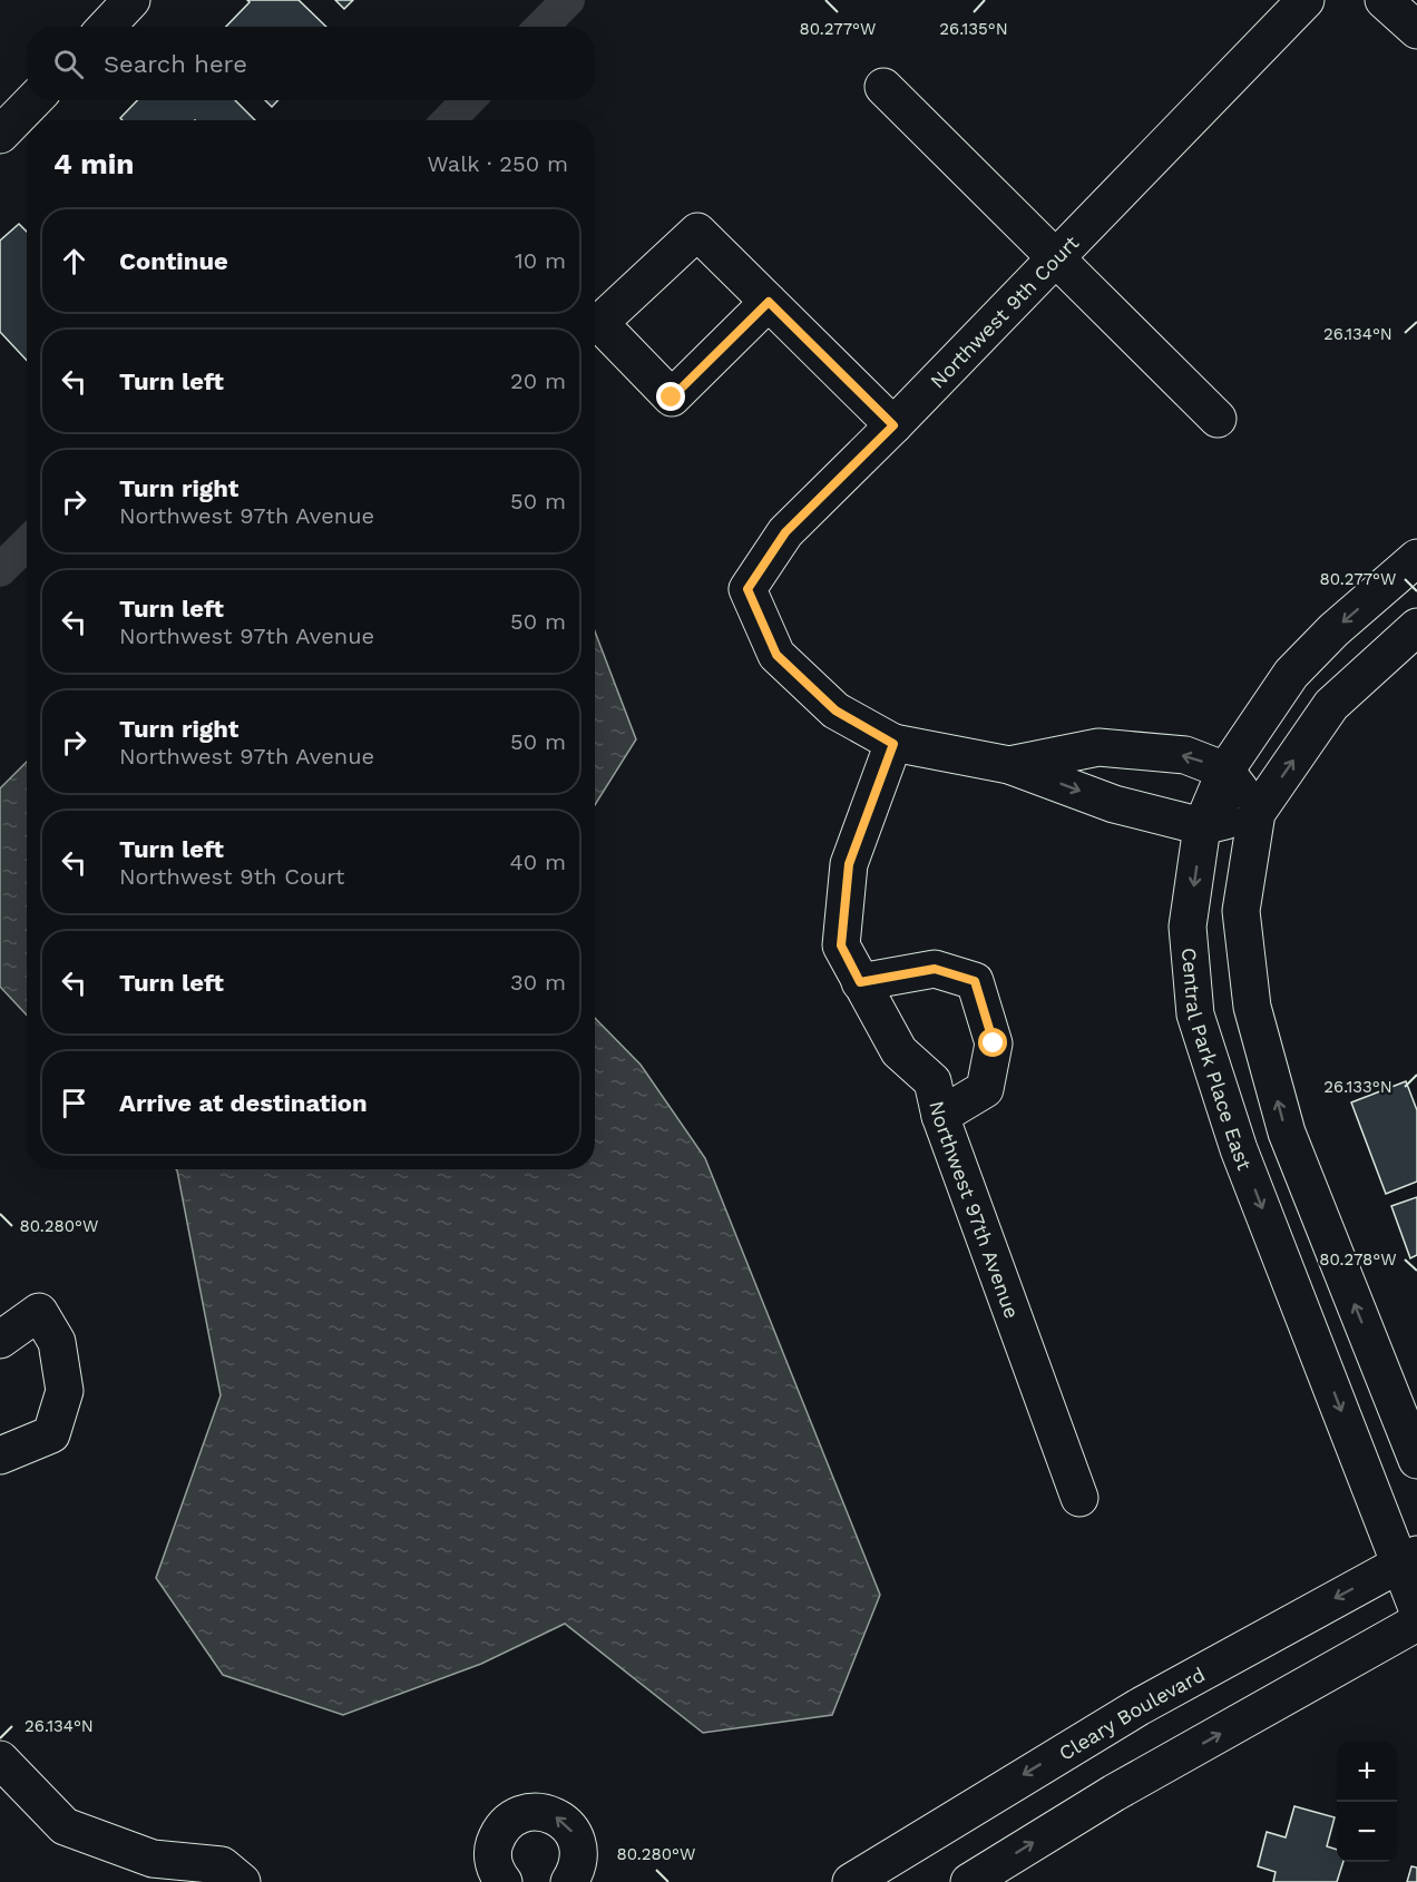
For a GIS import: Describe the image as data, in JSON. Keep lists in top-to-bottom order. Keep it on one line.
{"streets":{"street":["Northwest 9th Court","Central Park Place East","Northwest 97th Avenue","Cleary Boulevard"]},"crossings":[["Central Park Place East","Cleary Boulevard"]],"page":{"search":"Search here","heading":["4 min","Walk · 250 m"],"list":[["Continue","10 m"],["Turn left","20 m"],["Turn right","Northwest 97th Avenue","50 m"],["Turn left","Northwest 97th Avenue","50 m"],["Turn right","Northwest 97th Avenue","50 m"],["Turn left","Northwest 9th Court","40 m"],["Turn left","30 m"],"Arrive at destination"],"map_buttons":["+","−"]},"coordinates":["80.277°W","26.135°N","26.134°N","26.133°N","80.280°W","80.278°W"]}
